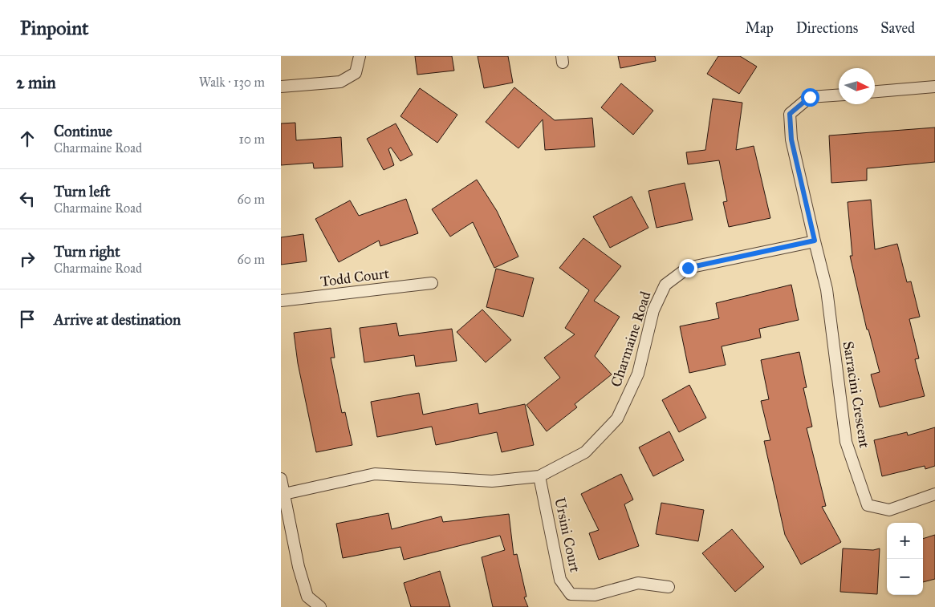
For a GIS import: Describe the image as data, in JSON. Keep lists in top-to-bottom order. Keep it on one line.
{"streets":{"street":["Todd Court","Charmaine Road","Sarracini Crescent","Ursini Court"]},"crossings":[["Charmaine Road","Sarracini Crescent"],["Charmaine Road","Ursini Court"]],"north":"right","page":{"header":"Pinpoint","nav":["Map","Directions","Saved"],"heading":["2 min","Walk · 130 m"],"list":[["Continue","Charmaine Road","10 m"],["Turn left","Charmaine Road","60 m"],["Turn right","Charmaine Road","60 m"],"Arrive at destination"],"map_buttons":["+","−"]}}
